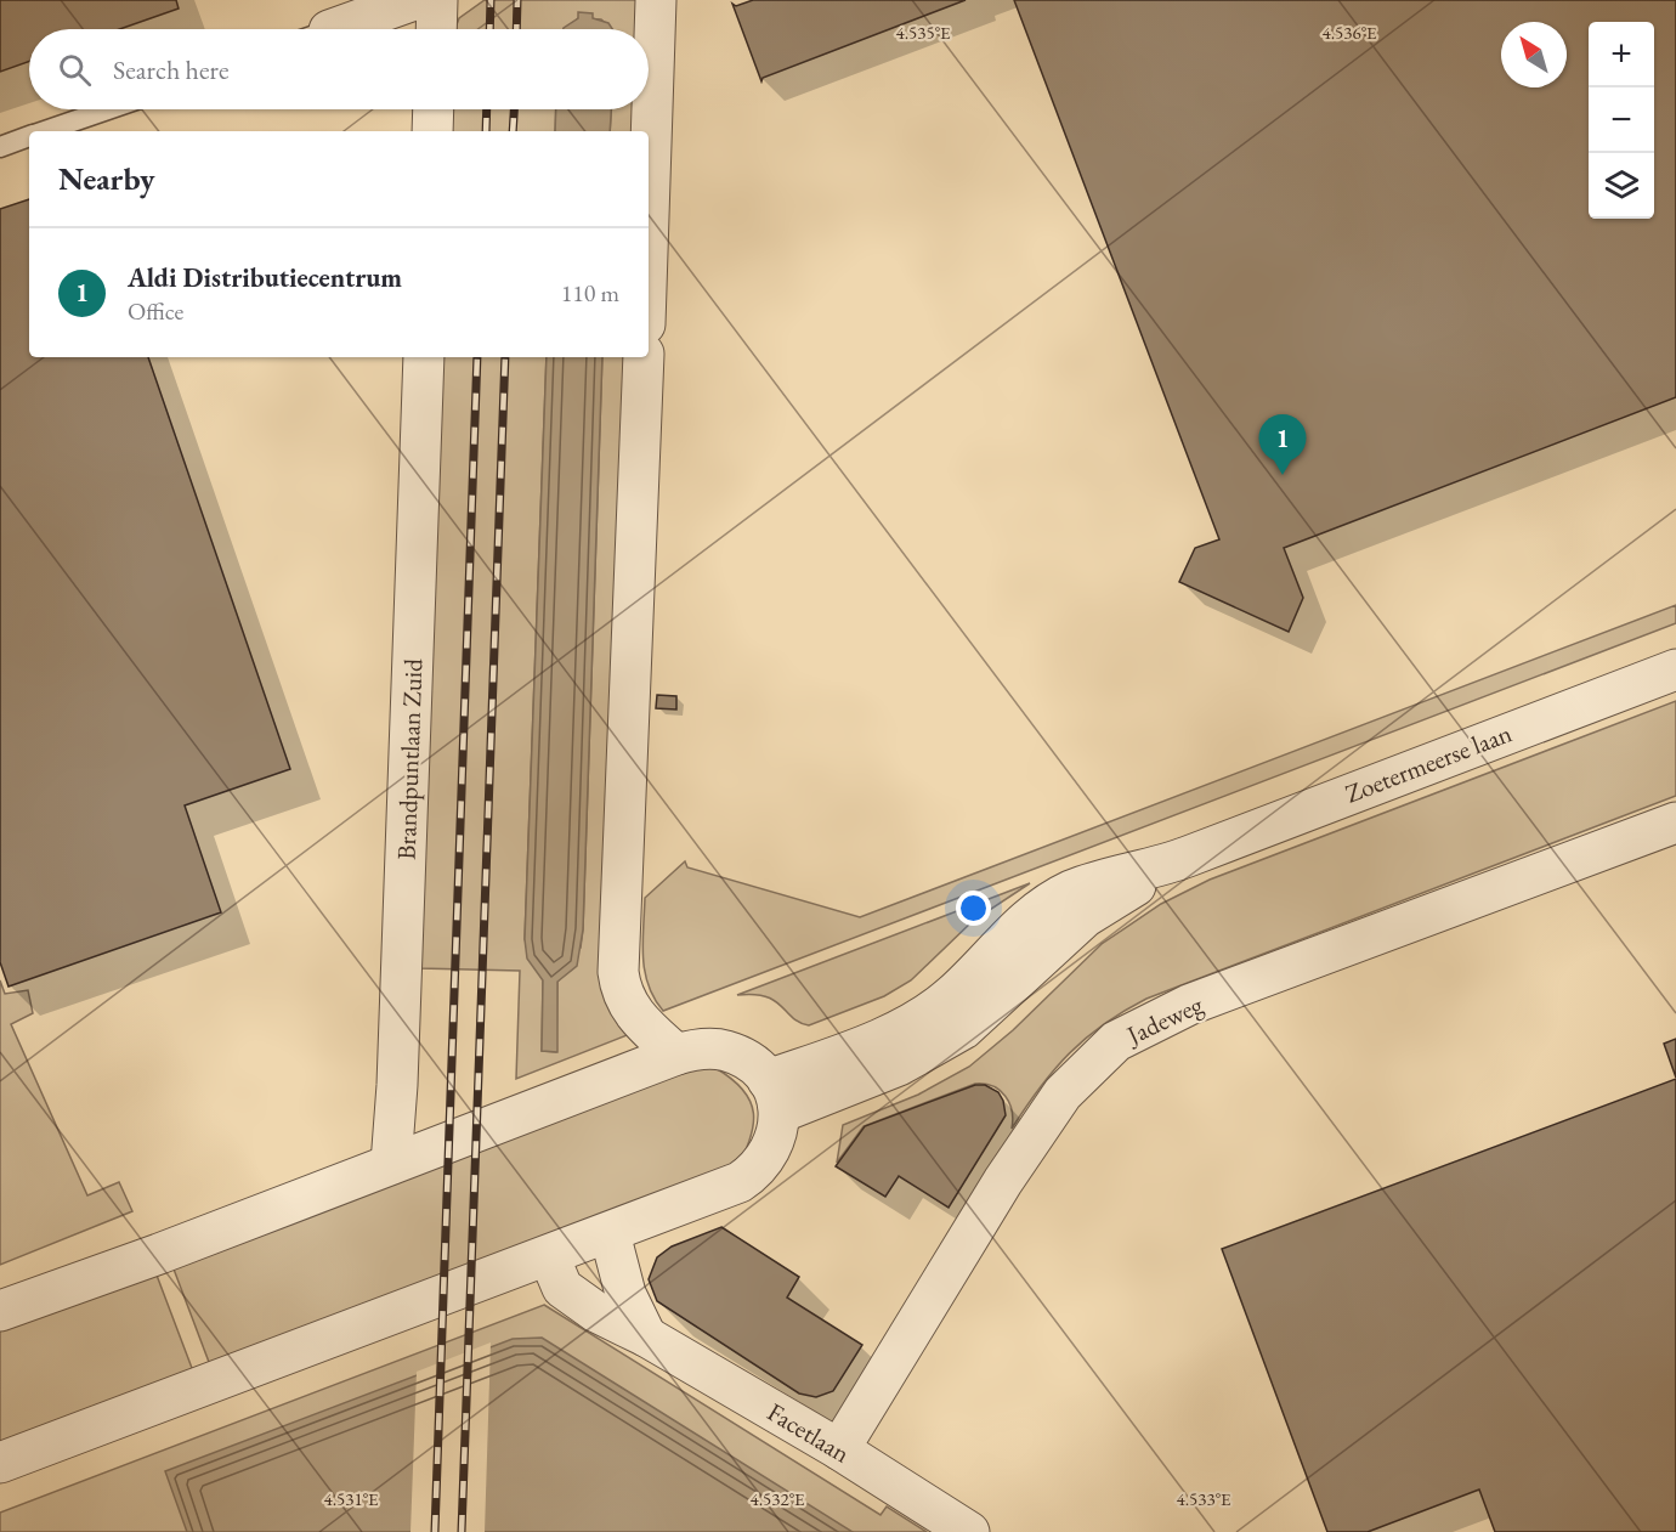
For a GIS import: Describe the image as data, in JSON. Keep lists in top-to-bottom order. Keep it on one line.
{"streets":{"street":["Brandpuntlaan Zuid","Zoetermeerse laan","Jadeweg","Facetlaan"]},"crossings":[["Jadeweg","Facetlaan"]],"north":"top left","page":{"map_buttons":["+","−"],"search":"Search here","heading":"Nearby","list":[{"mark":"1","name":"Aldi Distributiecentrum","note":"Office","value":"110 m"}],"pins":"1"},"coordinates":["4.535°E","4.536°E","4.531°E","4.532°E","4.533°E"]}
